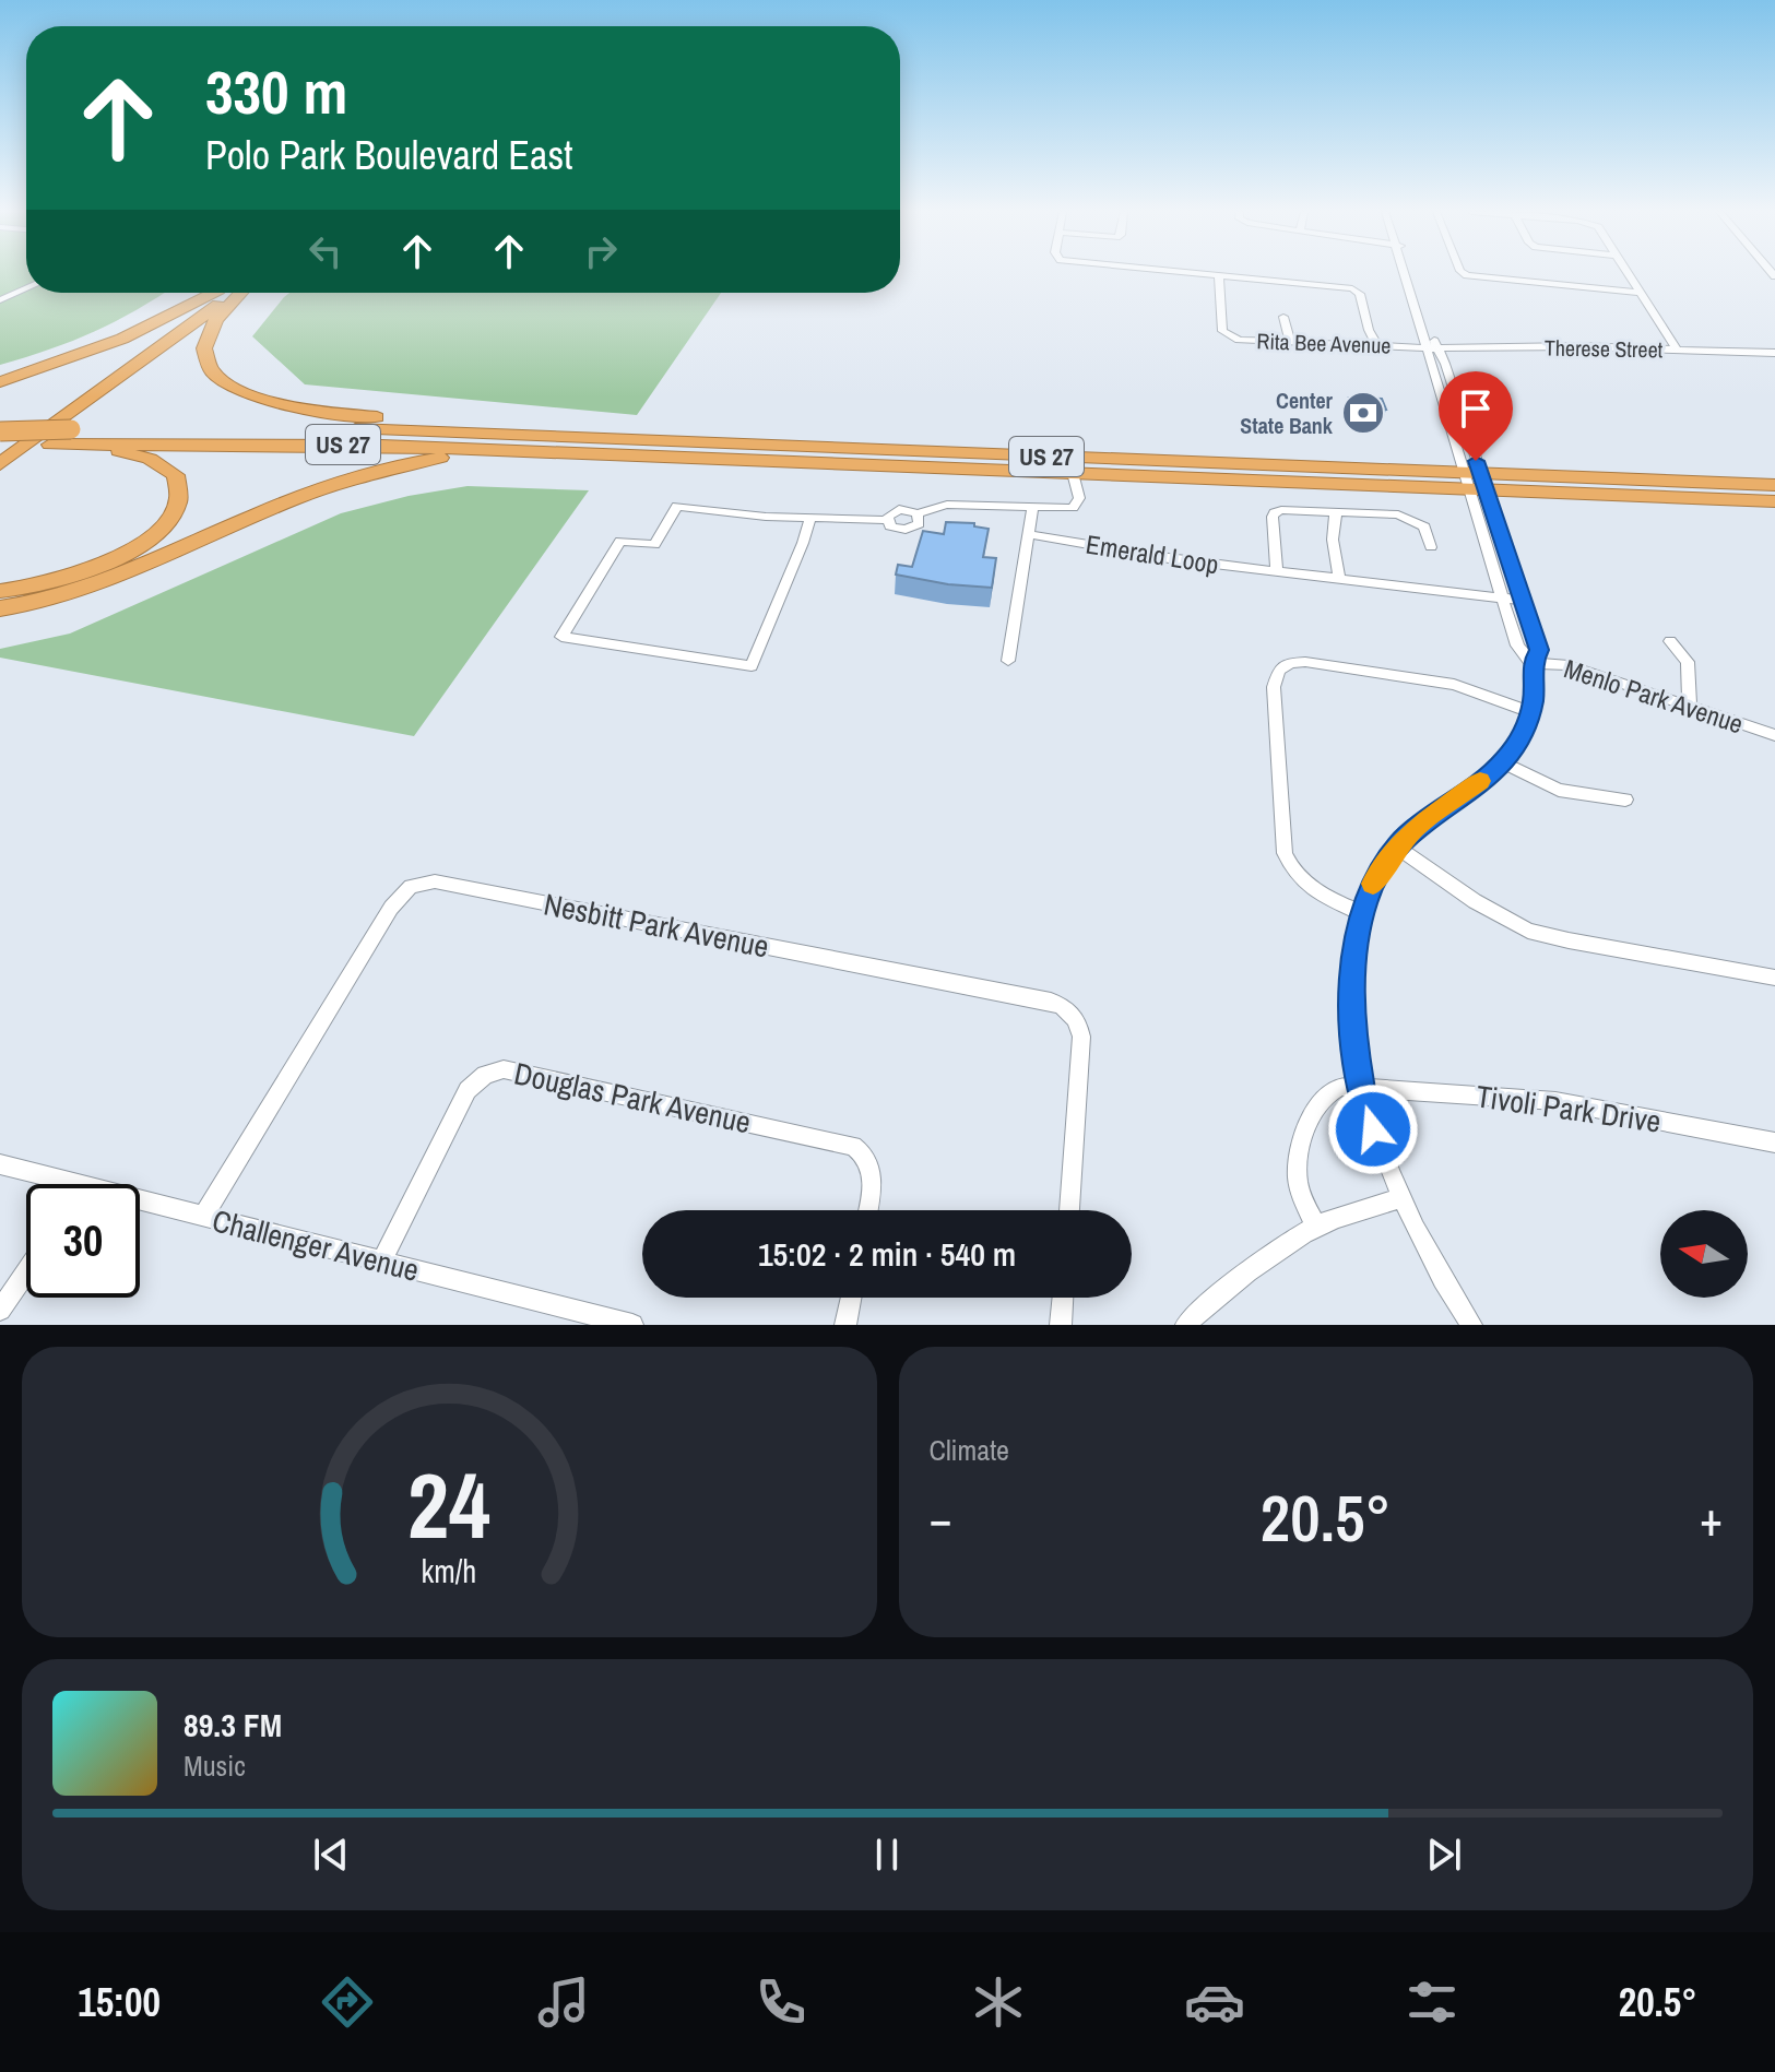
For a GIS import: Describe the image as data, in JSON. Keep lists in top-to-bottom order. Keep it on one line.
{"streets":{"highway":["US 27"],"street":["Rita Bee Avenue","Therese Street","Emerald Loop","Menlo Park Avenue","Nesbitt Park Avenue","Douglas Park Avenue","Tivoli Park Drive","Challenger Avenue"]},"crossings":[["Rita Bee Avenue","Therese Street"],["Nesbitt Park Avenue","Challenger Avenue"],["Douglas Park Avenue","Challenger Avenue"]],"places":{"bank":["Center State Bank"]},"north":"left","page":{"turn":["330 m","Polo Park Boulevard East"],"limit":"30","trip":"15:02 · 2 min · 540 m","tile":"Climate","heat":["−","20.5°","+"],"song":["89.3 FM","Music"],"tabs":["15:00","20.5°"],"gauge":["24","km/h"]}}
